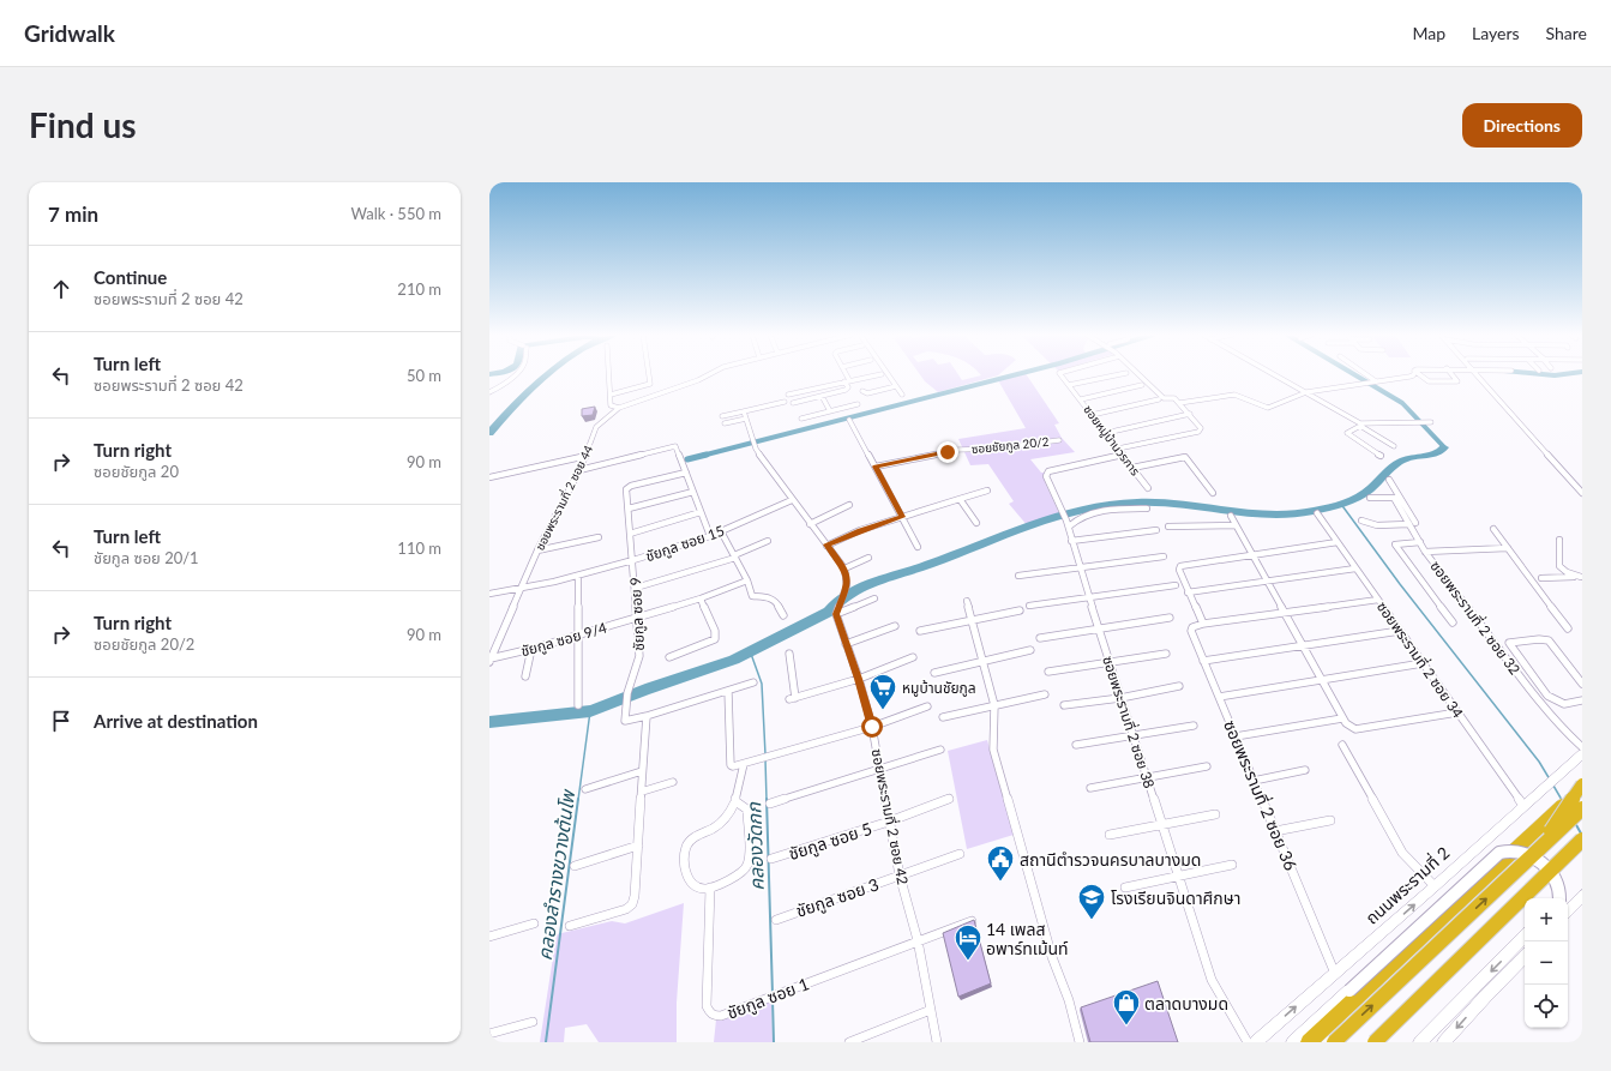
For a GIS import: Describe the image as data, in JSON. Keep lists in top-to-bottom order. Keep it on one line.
{"streets":{"main road":["ถนนพระรามที่ 2"],"street":["ซอยหมู่บ้านวรการ","ซอยชัยกูล 20/2","ซอยพระรามที่ 2 ซอย 44","ชัยกูล ซอย 15","ชัยกูล ซอย 9","ซอยพระรามที่ 2 ซอย 32","ชัยกูล ซอย 9/4","ซอยพระรามที่ 2 ซอย 34","ซอยพระรามที่ 2 ซอย 38","ซอยพระรามที่ 2 ซอย 36","ซอยพระรามที่ 2 ซอย 42","ชัยกูล ซอย 5","ชัยกูล ซอย 3","ชัยกูล ซอย 1"]},"crossings":[["ซอยหมู่บ้านวรการ","ซอยพระรามที่ 2 ซอย 38"],["ซอยพระรามที่ 2 ซอย 44","ชัยกูล ซอย 15"],["ซอยพระรามที่ 2 ซอย 44","ชัยกูล ซอย 9/4"],["ชัยกูล ซอย 15","ชัยกูล ซอย 9"],["ชัยกูล ซอย 9","ชัยกูล ซอย 9/4"],["ซอยพระรามที่ 2 ซอย 34","ถนนพระรามที่ 2"],["ซอยพระรามที่ 2 ซอย 36","ถนนพระรามที่ 2"],["ซอยพระรามที่ 2 ซอย 42","ชัยกูล ซอย 5"],["ซอยพระรามที่ 2 ซอย 42","ชัยกูล ซอย 3"],["ซอยพระรามที่ 2 ซอย 42","ชัยกูล ซอย 1"]],"one_way":["ถนนพระรามที่ 2"],"water":["คลองวัดกก","คลองลำรางขวางต้นโพ"],"places":{"supermarket":["หมูบ้านชัยกูล"],"public building":["สถานีตำรวจนครบาลบางมด"],"school or university":["โรงเรียนจินดาศึกษา"],"hotel":["14 เพลส อพาร์ทเม้นท์"],"shop":["ตลาดบางมด"]},"page":{"header":"Gridwalk","nav":["Map","Layers","Share"],"buttons":"Directions","title":"Find us","heading":["7 min","Walk · 550 m"],"list":[["Continue","ซอยพระรามที่ 2 ซอย 42","210 m"],["Turn left","ซอยพระรามที่ 2 ซอย 42","50 m"],["Turn right","ซอยชัยกูล 20","90 m"],["Turn left","ชัยกูล ซอย 20/1","110 m"],["Turn right","ซอยชัยกูล 20/2","90 m"],"Arrive at destination"],"map_buttons":["+","−"]}}
